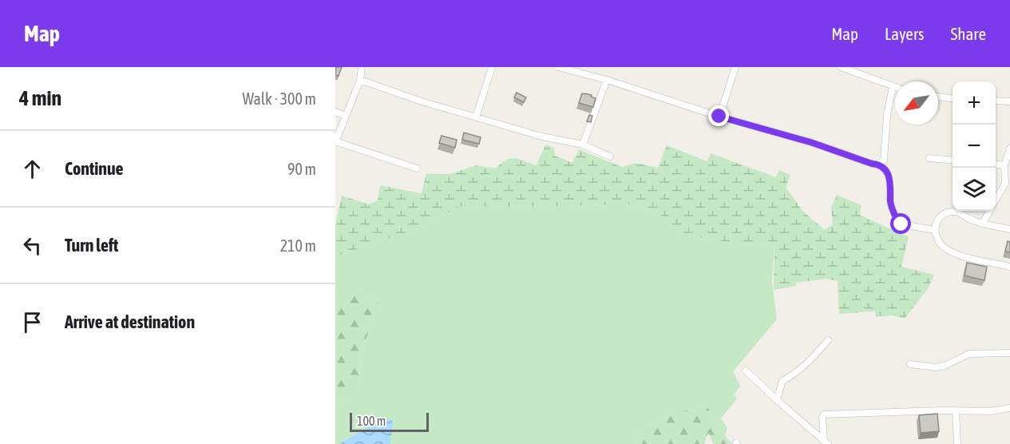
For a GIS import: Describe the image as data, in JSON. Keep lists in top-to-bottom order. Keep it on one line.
{"scale_bar":"100 m","north":"bottom left","page":{"header":"Map","nav":["Map","Layers","Share"],"heading":["4 min","Walk · 300 m"],"map_buttons":["+","−"],"list":[["Continue","90 m"],["Turn left","210 m"],"Arrive at destination"],"scale":"100 m"}}
